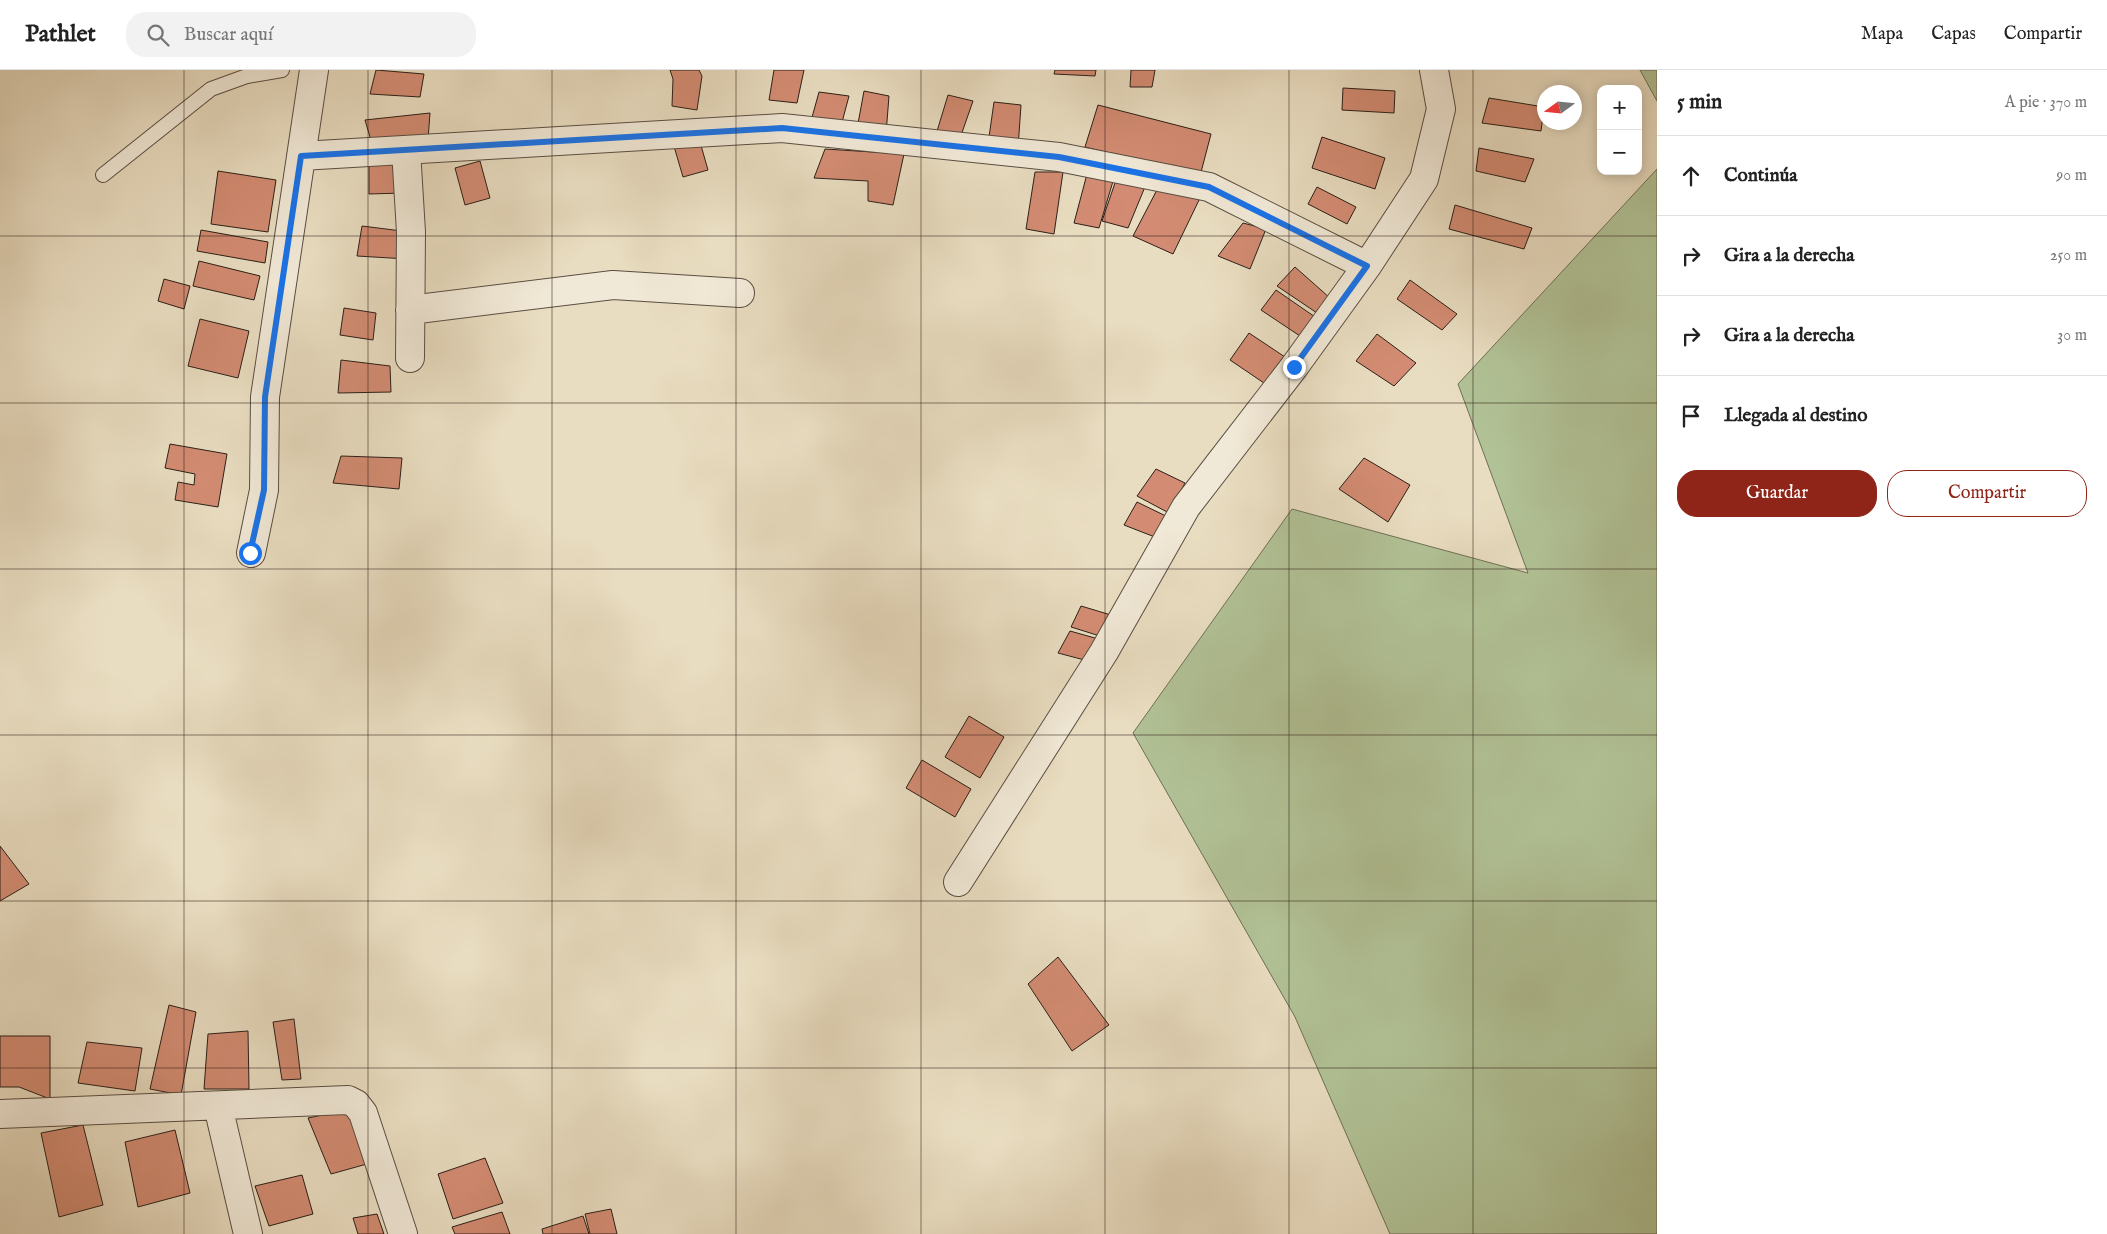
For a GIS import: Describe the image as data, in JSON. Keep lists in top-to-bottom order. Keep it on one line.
{"north":"left","page":{"header":"Pathlet","search":"Buscar aquí","nav":["Mapa","Capas","Compartir"],"heading":["5 min","A pie · 370 m"],"map_buttons":["+","−"],"list":[["Continúa","90 m"],["Gira a la derecha","250 m"],["Gira a la derecha","30 m"],"Llegada al destino"],"buttons":["Guardar","Compartir"]}}
